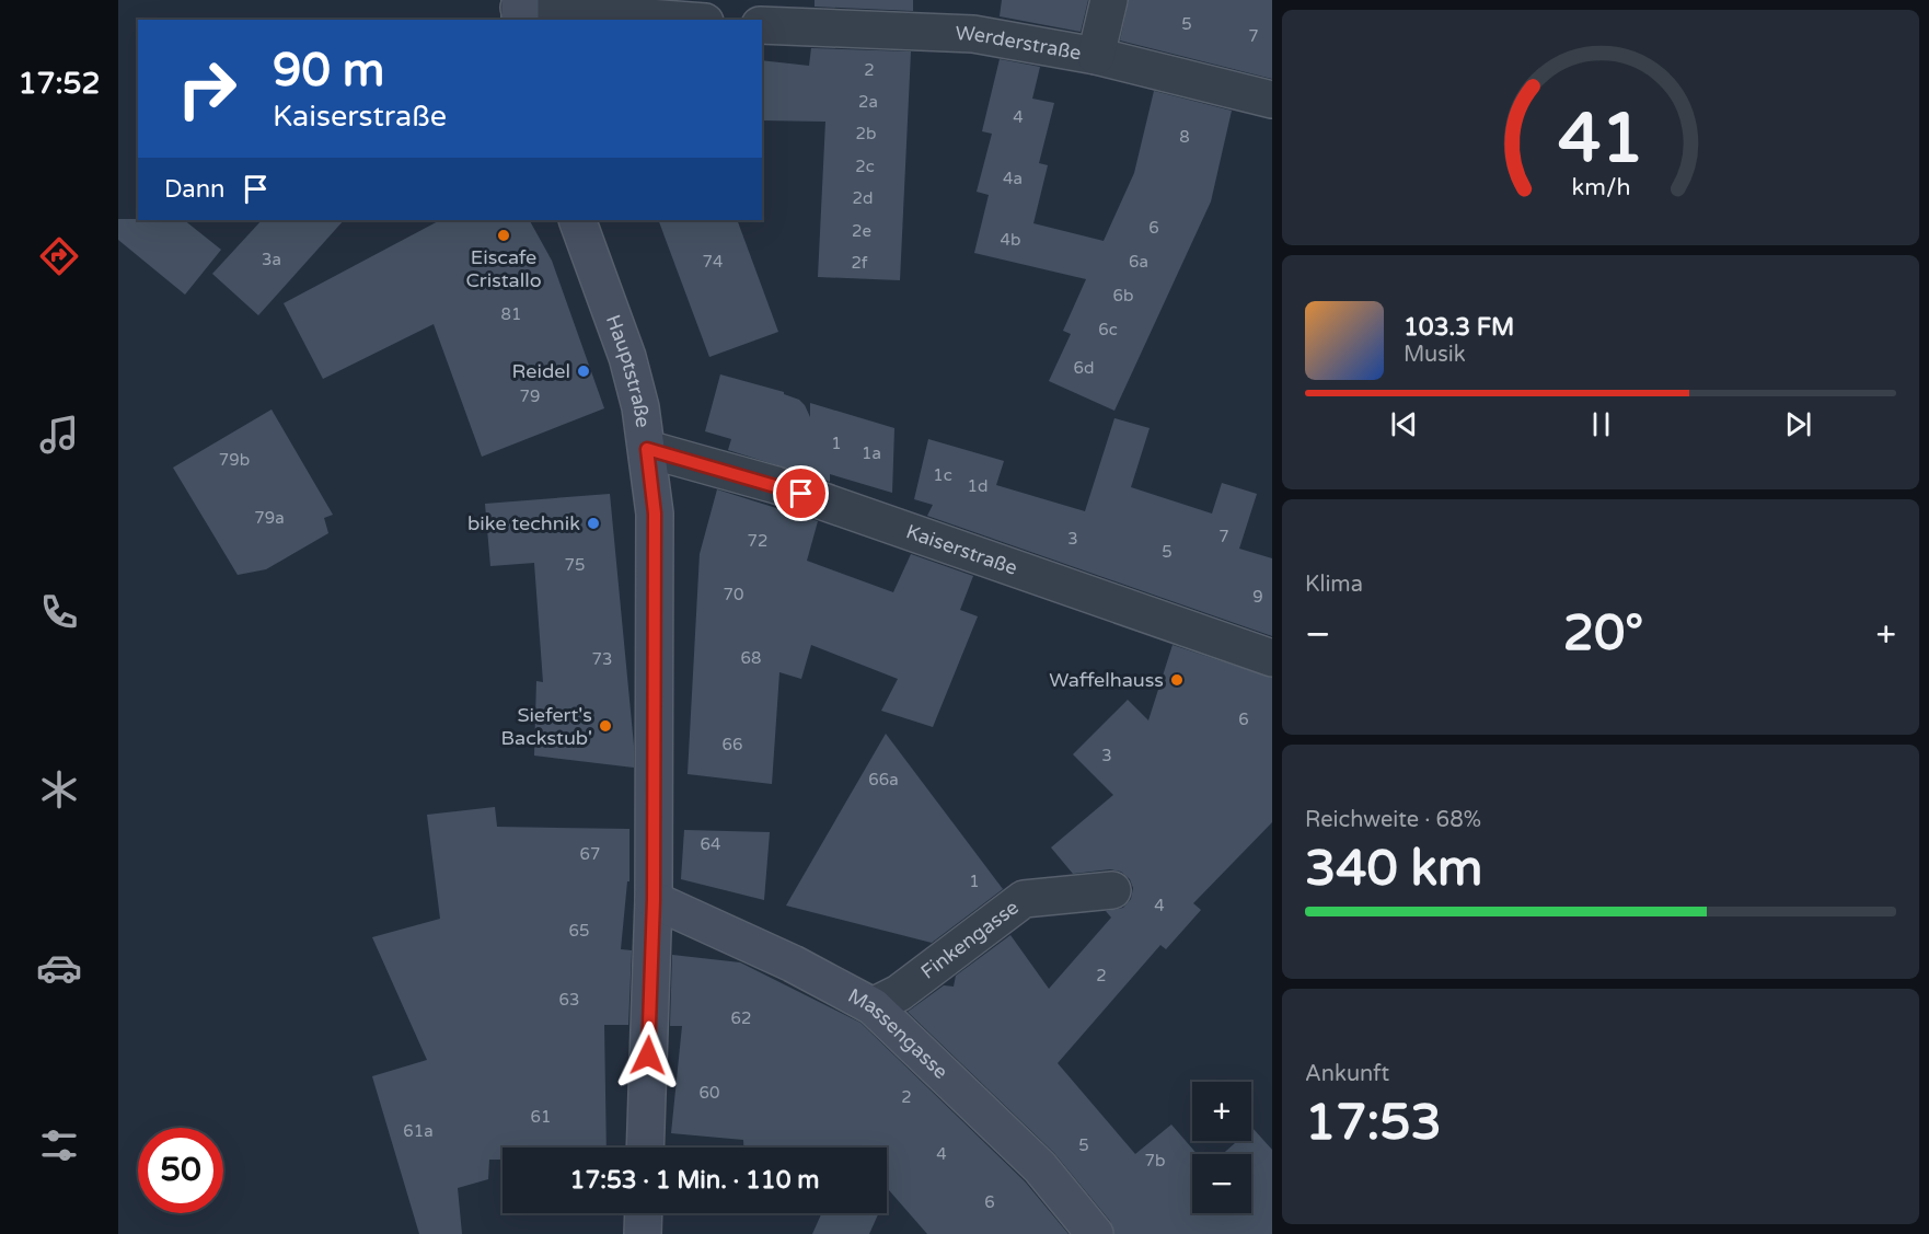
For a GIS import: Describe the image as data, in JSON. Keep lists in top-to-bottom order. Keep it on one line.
{"streets":{"main road":["Hauptstraße","Massengasse"],"street":["Werderstraße","Kaiserstraße","Finkengasse"]},"crossings":[["Hauptstraße","Kaiserstraße"],["Hauptstraße","Massengasse"],["Finkengasse","Massengasse"]],"places":["Eiscafe Cristallo","Reidel","bike technik","Waffelhauss","Siefert's Backstub'"],"house_numbers":["5","7","2","2a","4","2b","8","2c","4a","2d","6","2e","4b","3a","74","6a","2f","6b","81","6c","6d","79","1","1a","79b","1c","1d","79a","7","3","72","5","75","70","9","68","73","6","66","3","66a","64","67","1","4","65","2","63","62","60","2","61","61a","5","4","7b","6"],"page":{"tabs":"17:52","turn":["90 m","Kaiserstraße"],"then":"Dann","song":["103.3 FM","Musik"],"tile":["Klima",["Reichweite · 68%","340 km"],["Ankunft","17:53"]],"heat":["−","20°","+"],"map_buttons":["+","−"],"limit":"50","trip":"17:53 · 1 Min. · 110 m","gauge":["41","km/h"]}}
